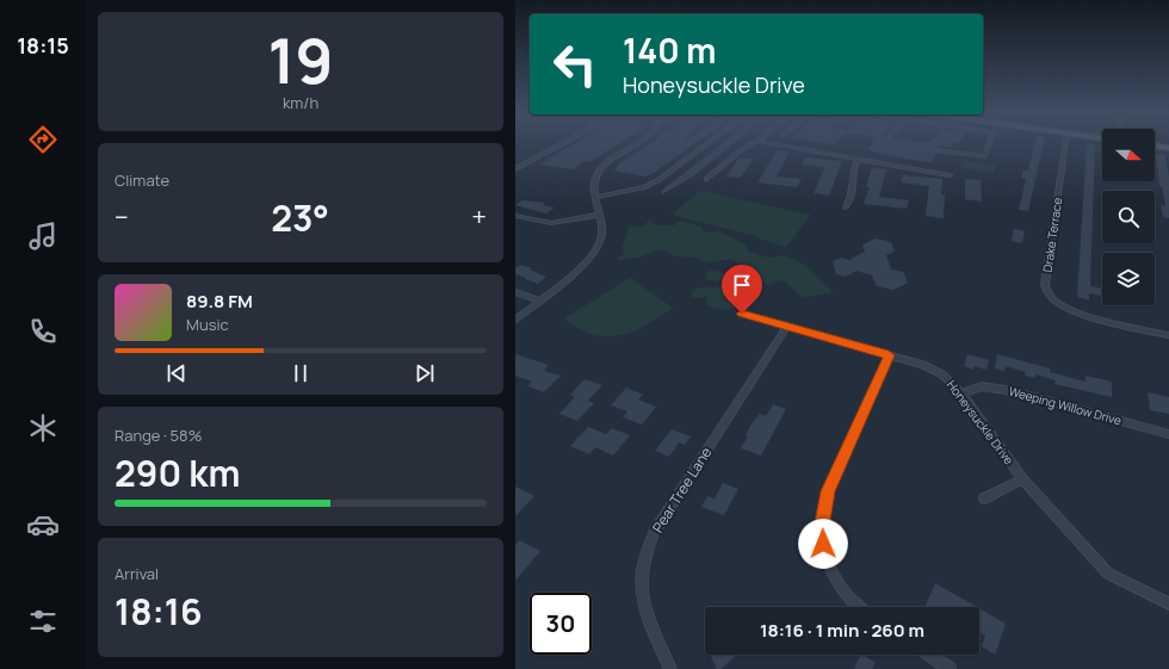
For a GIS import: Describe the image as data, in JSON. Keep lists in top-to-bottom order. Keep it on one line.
{"streets":{"street":["Drake Terrace","Weeping Willow Drive","Honeysuckle Drive","Pear Tree Lane"]},"crossings":[["Weeping Willow Drive","Honeysuckle Drive"],["Honeysuckle Drive","Pear Tree Lane"]],"north":"right","page":{"tabs":"18:15","tile":[["19","km/h"],"Climate",["Range · 58%","290 km"],["Arrival","18:16"]],"turn":["140 m","Honeysuckle Drive"],"heat":["−","23°","+"],"song":["89.8 FM","Music"],"limit":"30","trip":"18:16 · 1 min · 260 m"}}
